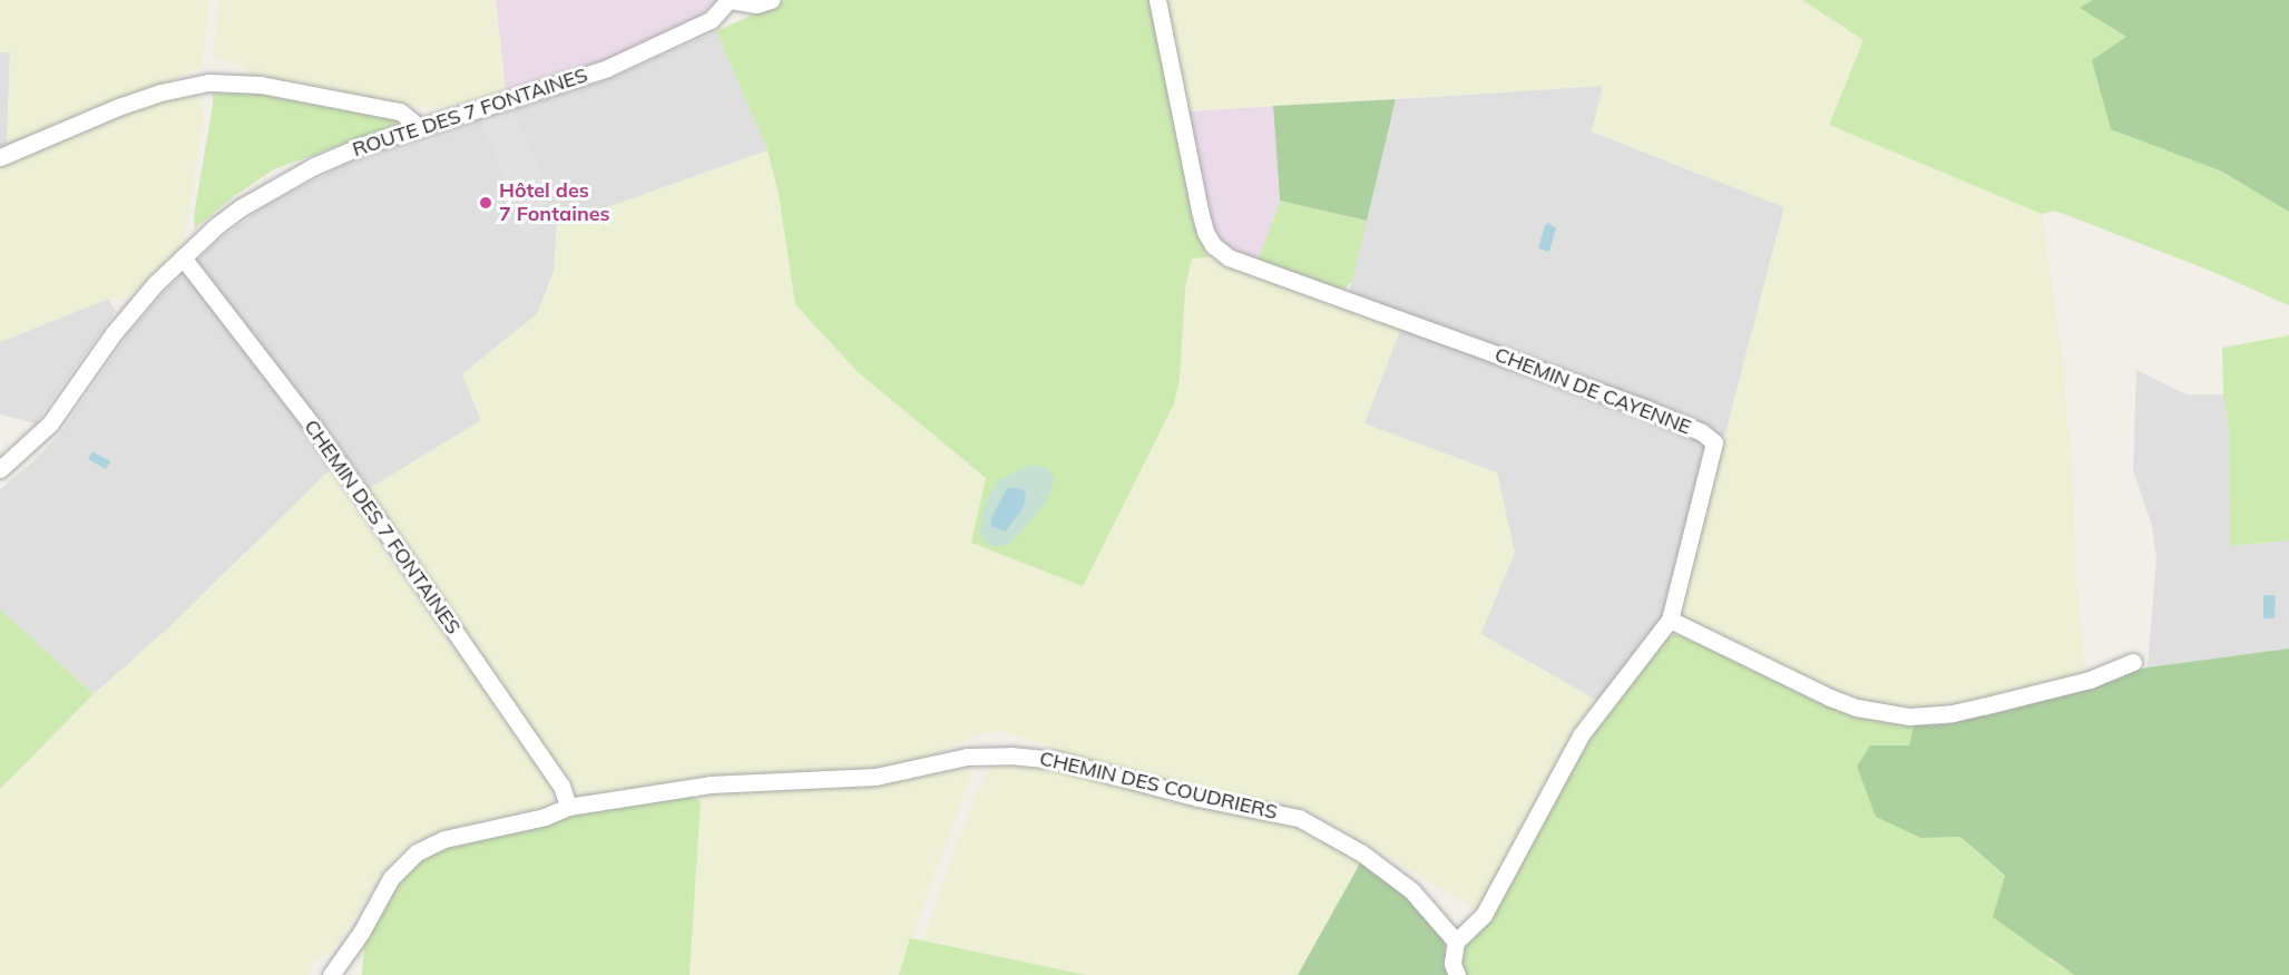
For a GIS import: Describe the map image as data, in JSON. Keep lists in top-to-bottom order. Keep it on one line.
{"streets":{"street":["ROUTE DES 7 FONTAINES","CHEMIN DE CAYENNE","CHEMIN DES 7 FONTAINES","CHEMIN DES COUDRIERS"]},"crossings":[["ROUTE DES 7 FONTAINES","CHEMIN DES 7 FONTAINES"],["CHEMIN DE CAYENNE","CHEMIN DES COUDRIERS"],["CHEMIN DES 7 FONTAINES","CHEMIN DES COUDRIERS"]],"places":["Hôtel des 7 Fontaines"]}
